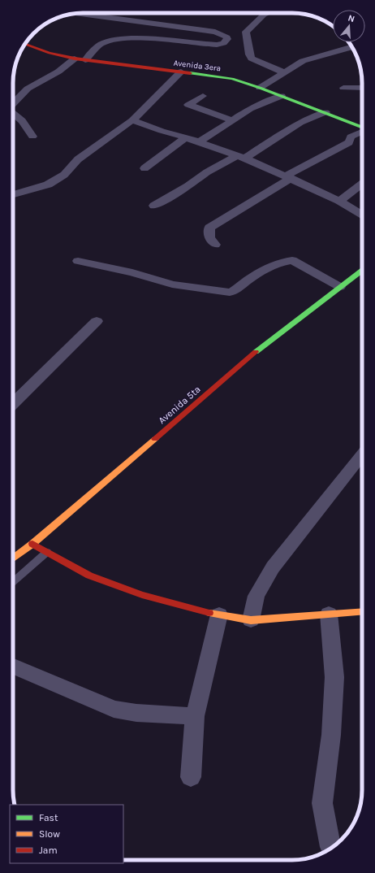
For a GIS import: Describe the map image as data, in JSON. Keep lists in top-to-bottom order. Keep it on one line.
{"streets":{"street":["Avenida 3era","Avenida 5ta"]},"legend":["Fast","Slow","Jam"],"north":"top"}
